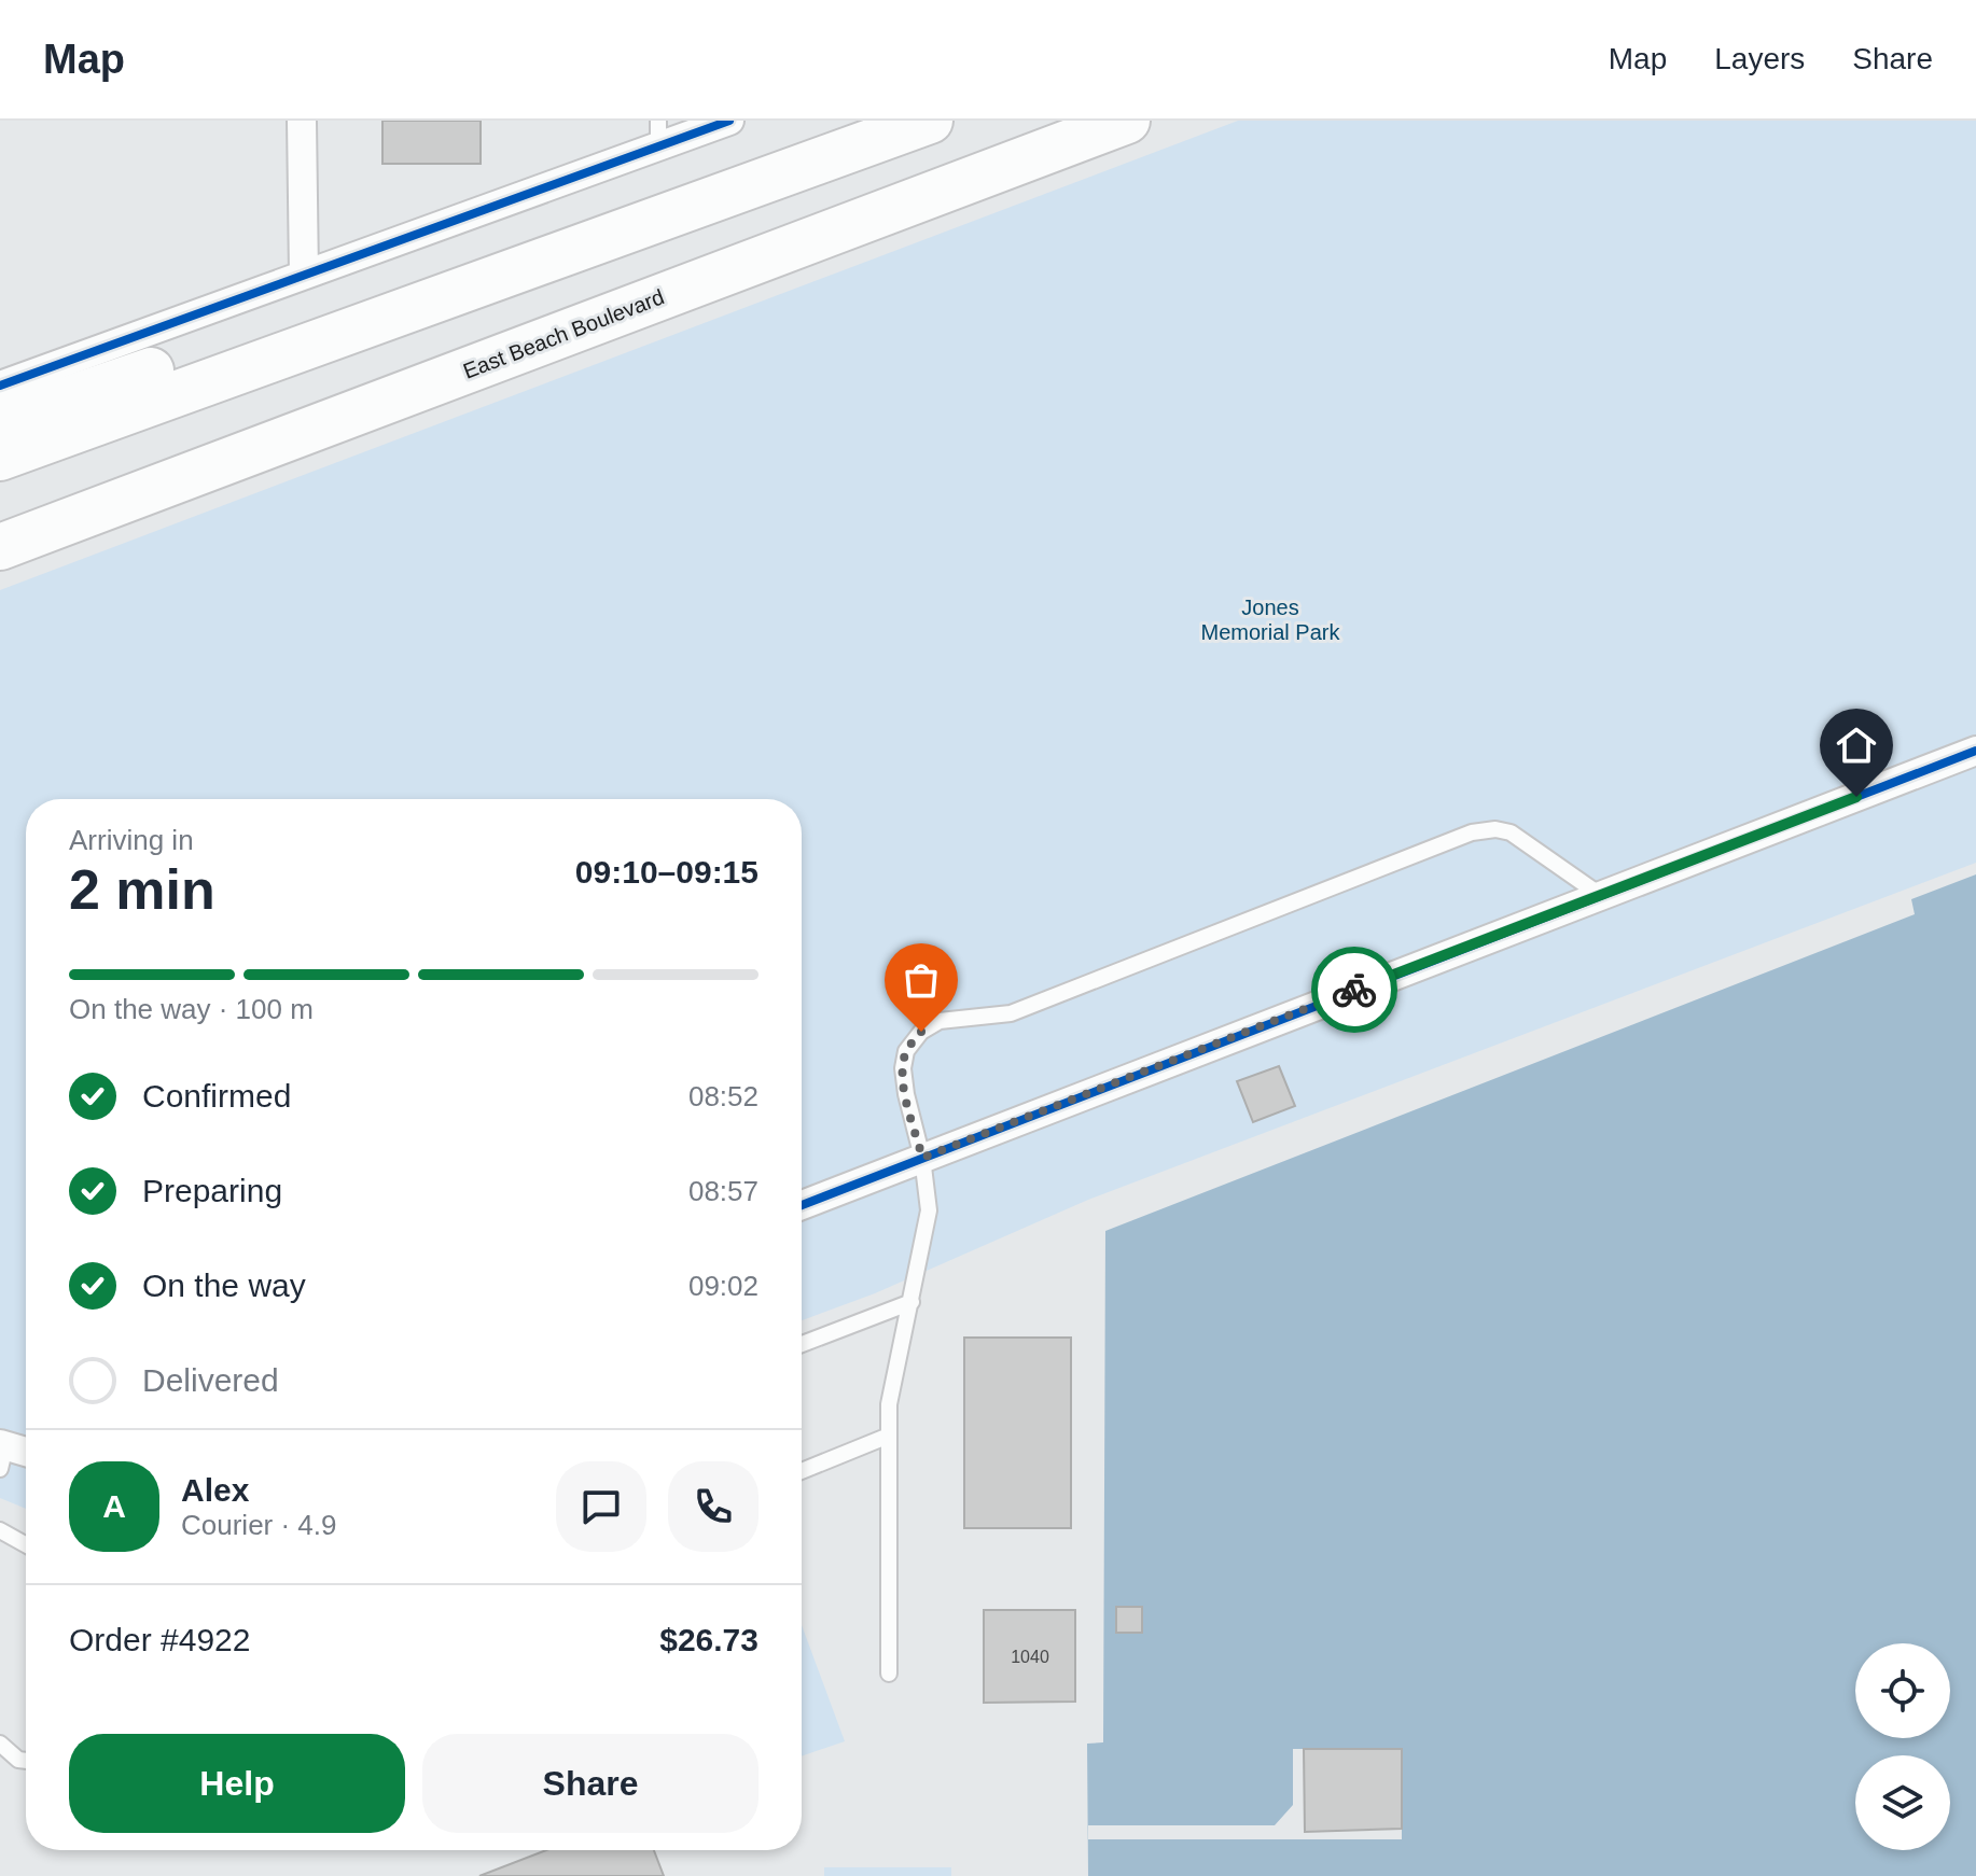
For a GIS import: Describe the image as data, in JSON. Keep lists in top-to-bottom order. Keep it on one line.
{"streets":{"main road":["East Beach Boulevard"]},"parks":["Jones Memorial Park"],"house_numbers":["1040"],"page":{"header":"Map","nav":["Map","Layers","Share"],"heading":["2 min","Arriving in","09:10–09:15"],"panel":["Alex","Courier · 4.9","Order #4922","$26.73"],"bar":"On the way · 100 m","list":[["Confirmed","08:52"],["Preparing","08:57"],["On the way","09:02"],"Delivered"],"round":"A","buttons":["Help","Share"]}}
